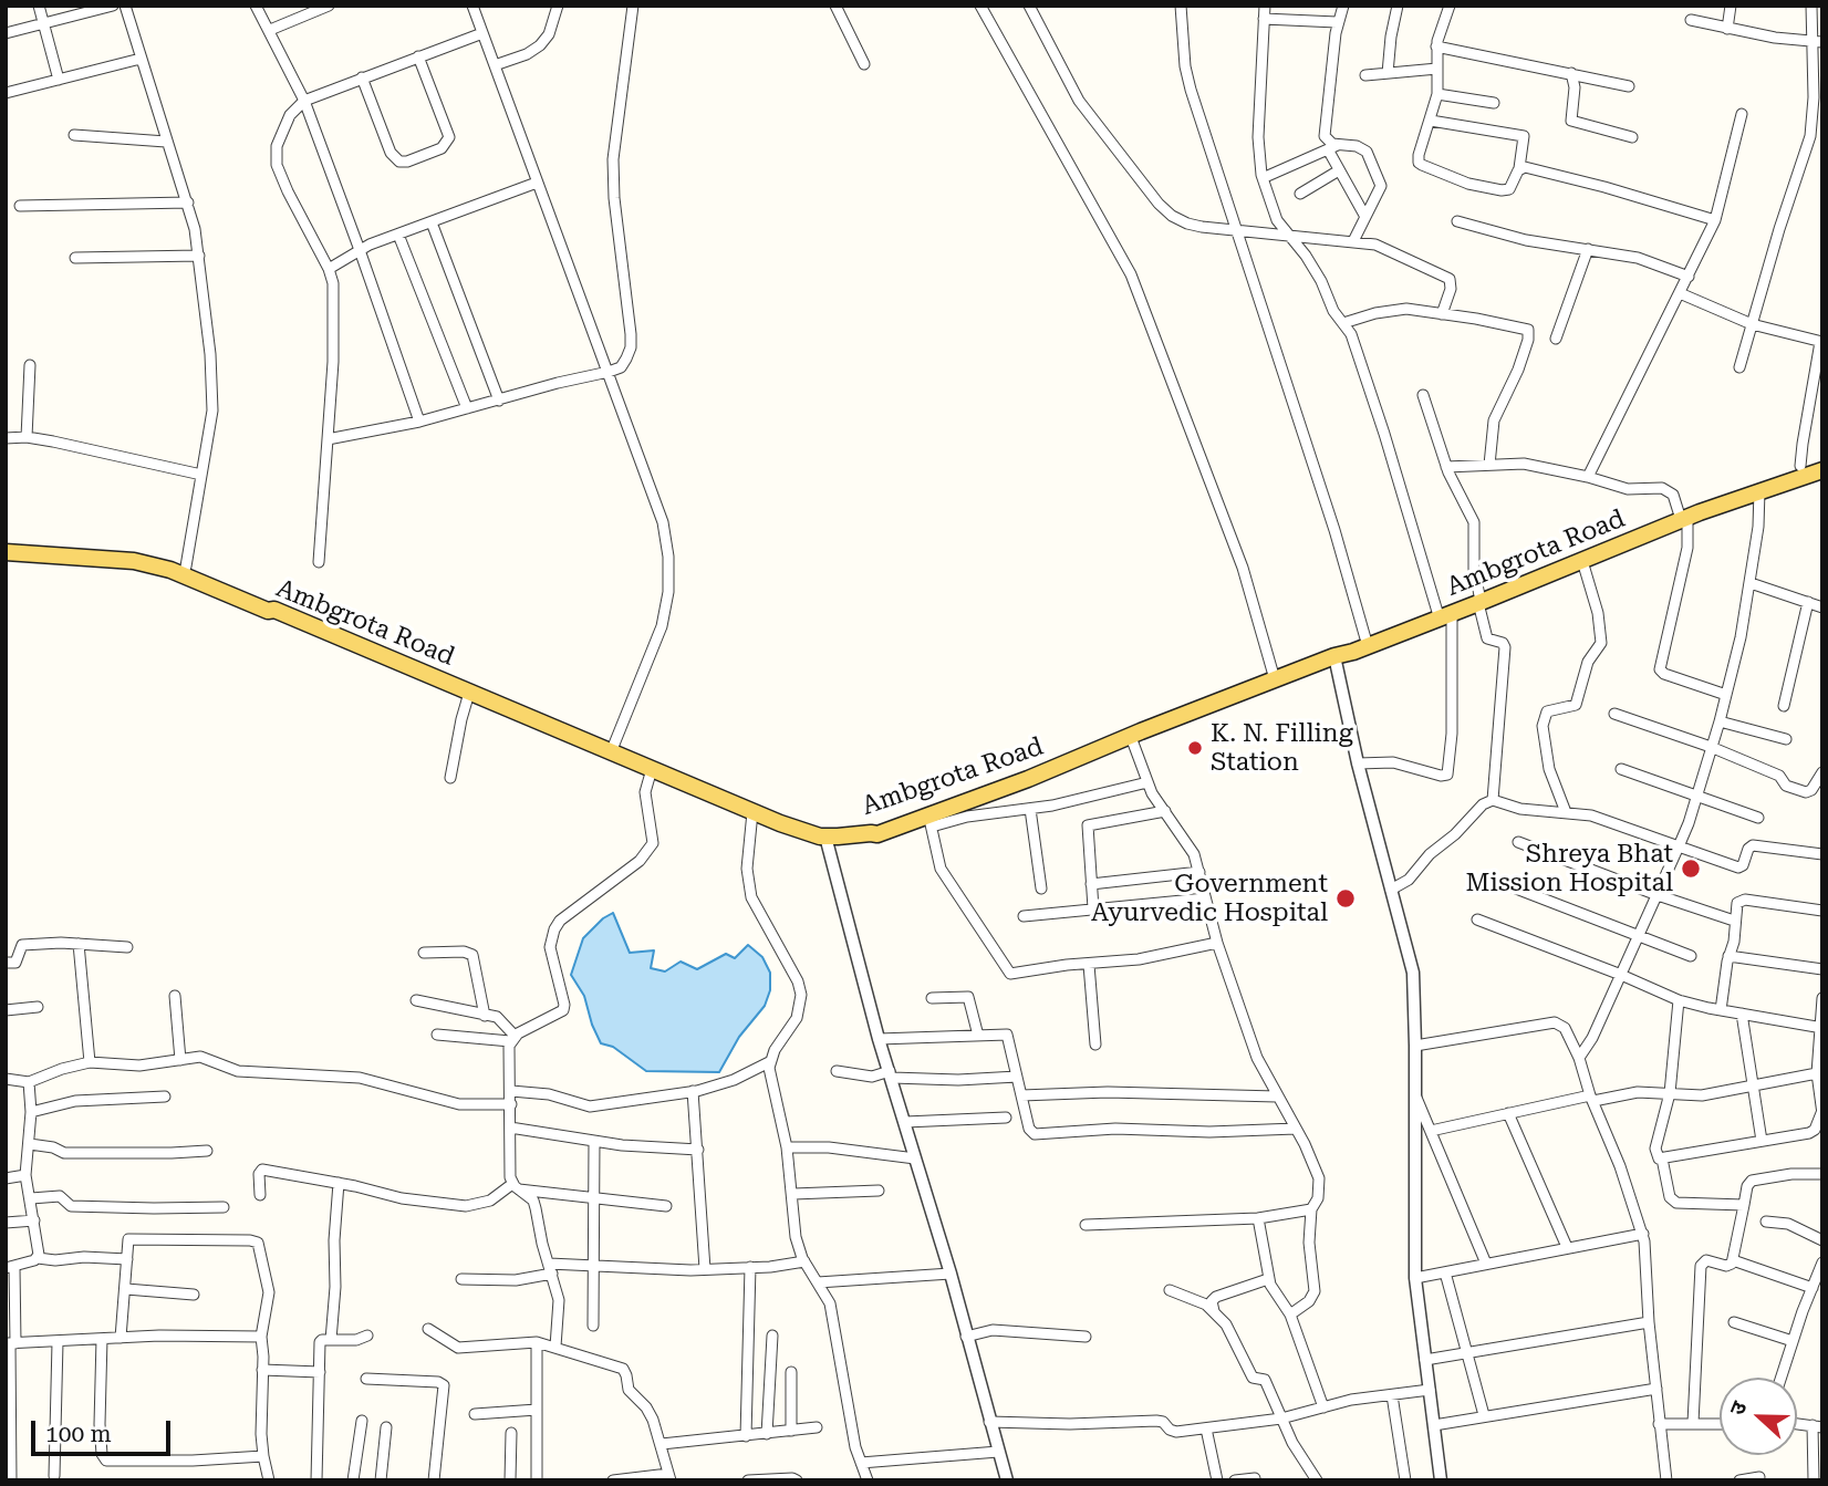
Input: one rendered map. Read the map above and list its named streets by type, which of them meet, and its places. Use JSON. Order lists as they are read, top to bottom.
{
  "streets": {
    "main road": ["Ambgrota Road"]
  },
  "places": ["K. N. Filling Station", "Shreya Bhat Mission Hospital", "Government Ayurvedic Hospital"],
  "scale_bar": "100 m",
  "north": "left"
}
